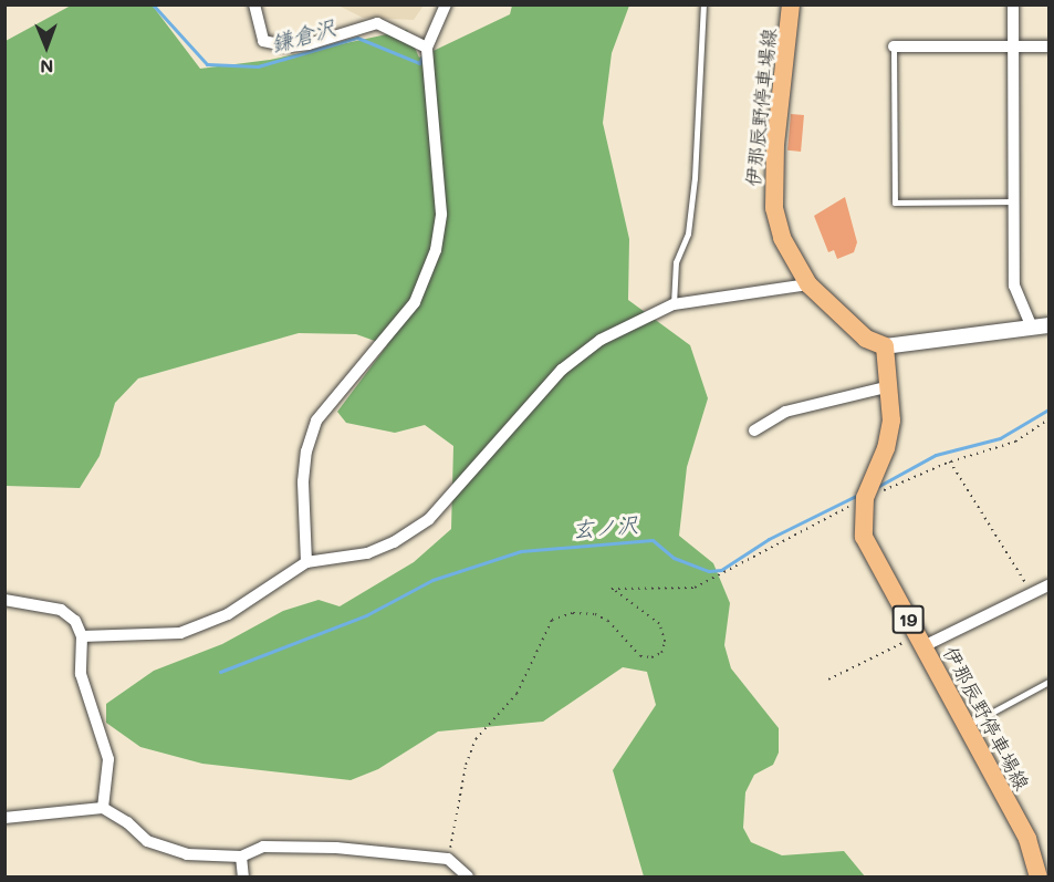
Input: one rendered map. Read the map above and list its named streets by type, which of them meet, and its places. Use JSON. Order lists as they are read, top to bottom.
{
  "streets": {
    "main road": ["伊那辰野停車場線", "19"]
  },
  "water": ["鎌倉沢", "玄ノ沢"],
  "north": "bottom"
}
